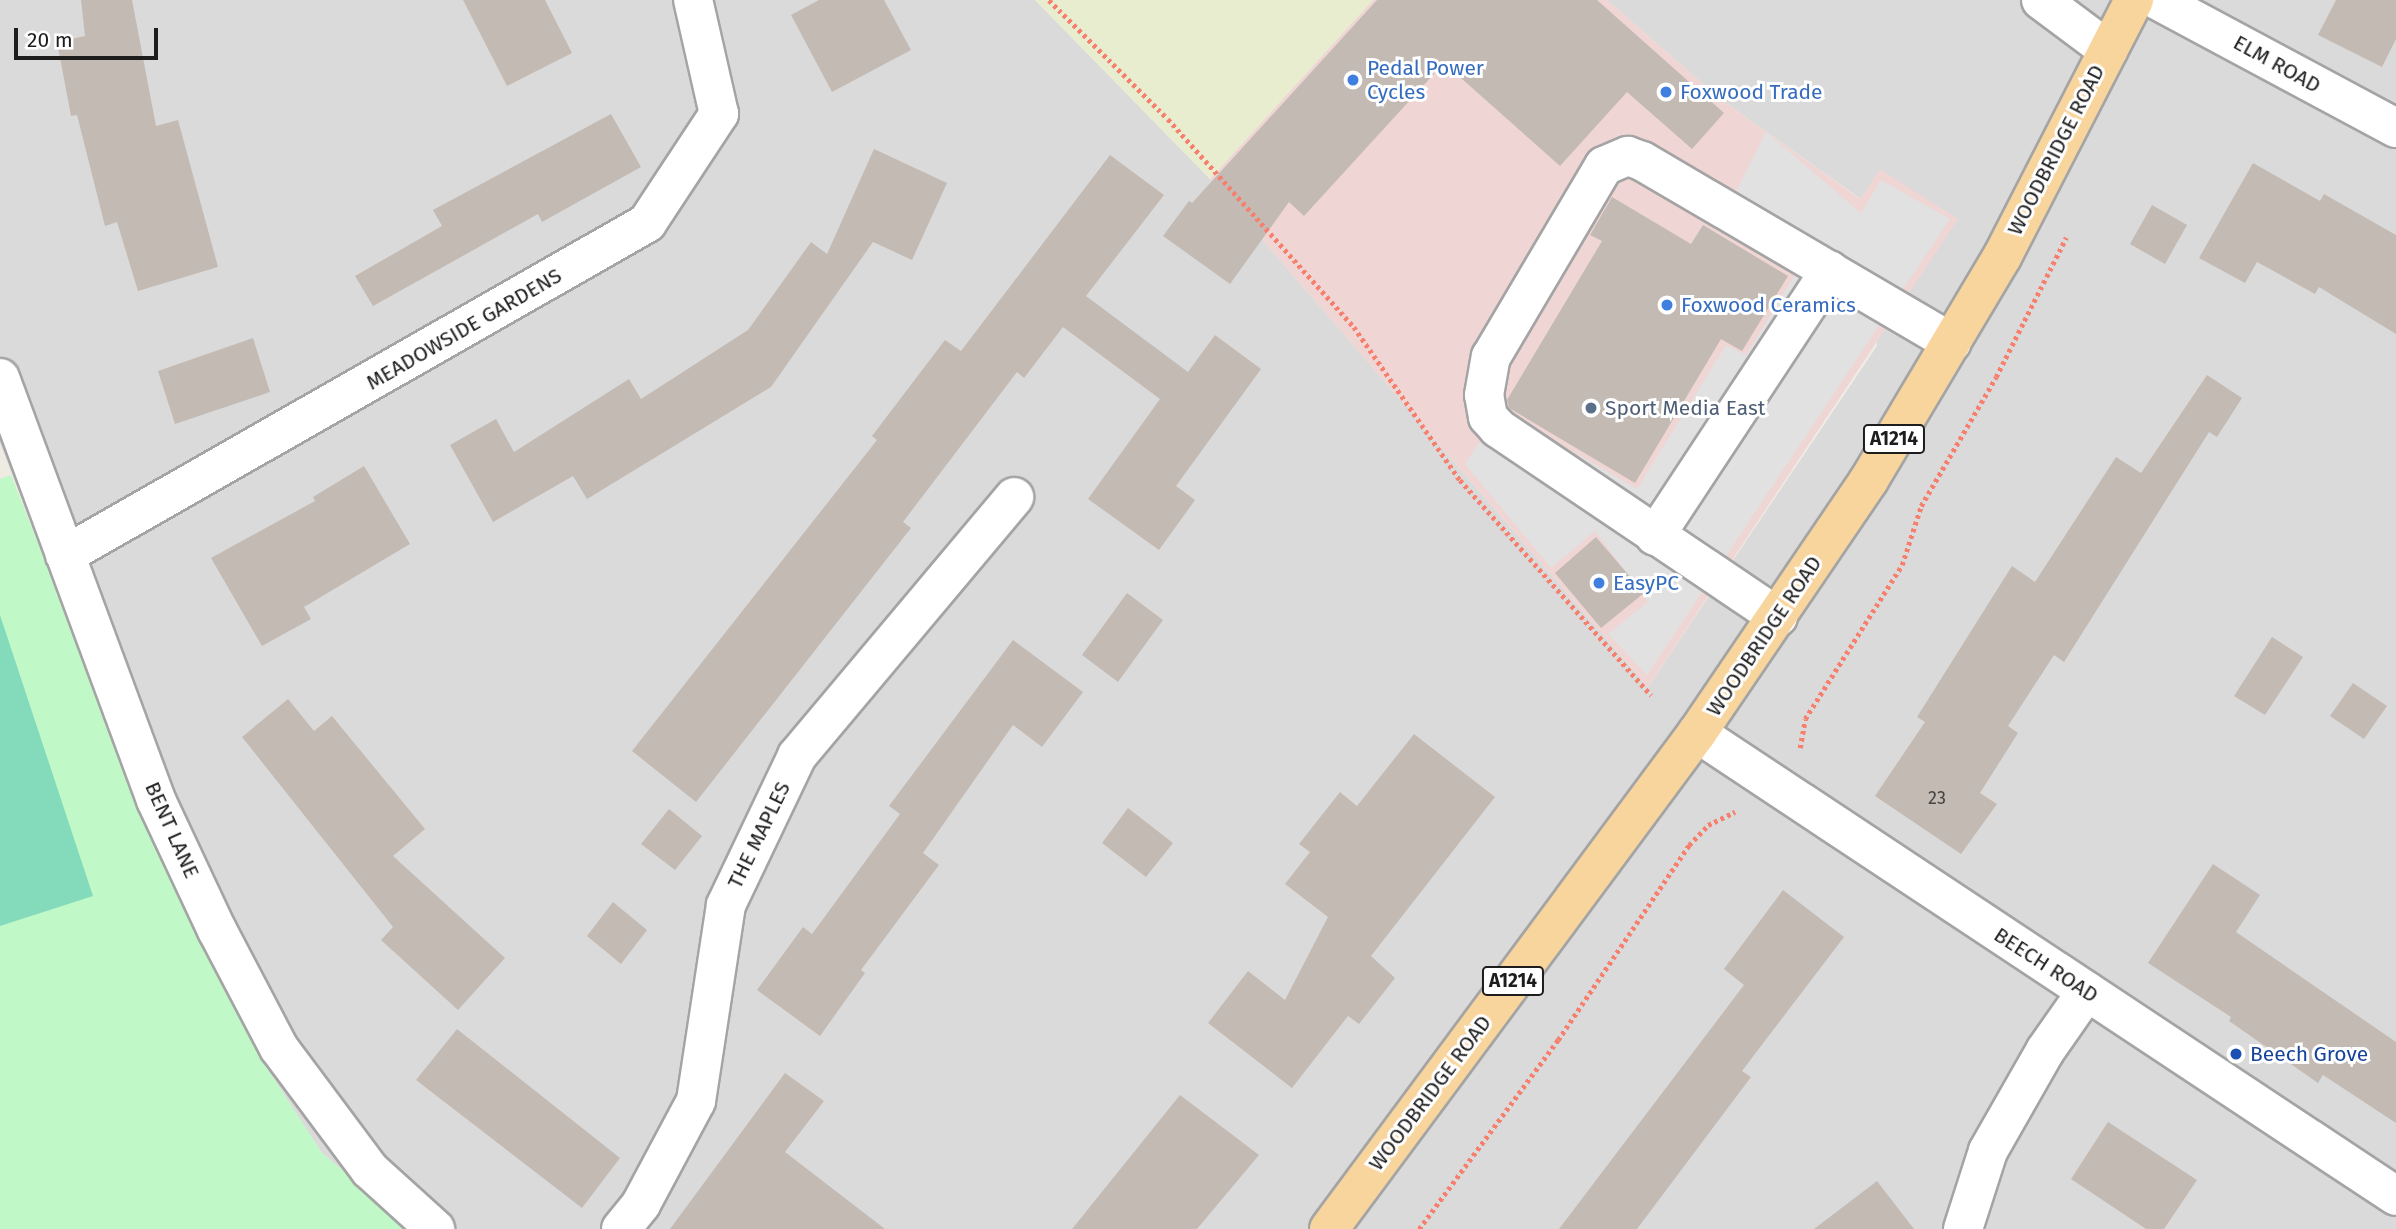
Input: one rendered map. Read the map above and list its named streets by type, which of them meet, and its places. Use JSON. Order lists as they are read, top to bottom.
{
  "streets": {
    "main road": ["WOODBRIDGE ROAD", "A1214"],
    "street": [
      "ELM ROAD",
      "MEADOWSIDE GARDENS",
      "BENT LANE",
      "THE MAPLES",
      "BEECH ROAD"
    ]
  },
  "crossings": [
    ["WOODBRIDGE ROAD", "BEECH ROAD"],
    ["MEADOWSIDE GARDENS", "BENT LANE"]
  ],
  "places": [
    "Pedal Power Cycles",
    "Foxwood Trade",
    "Foxwood Ceramics",
    "Sport Media East",
    "EasyPC",
    "Beech Grove"
  ],
  "house_numbers": ["23"],
  "scale_bar": "20 m"
}
